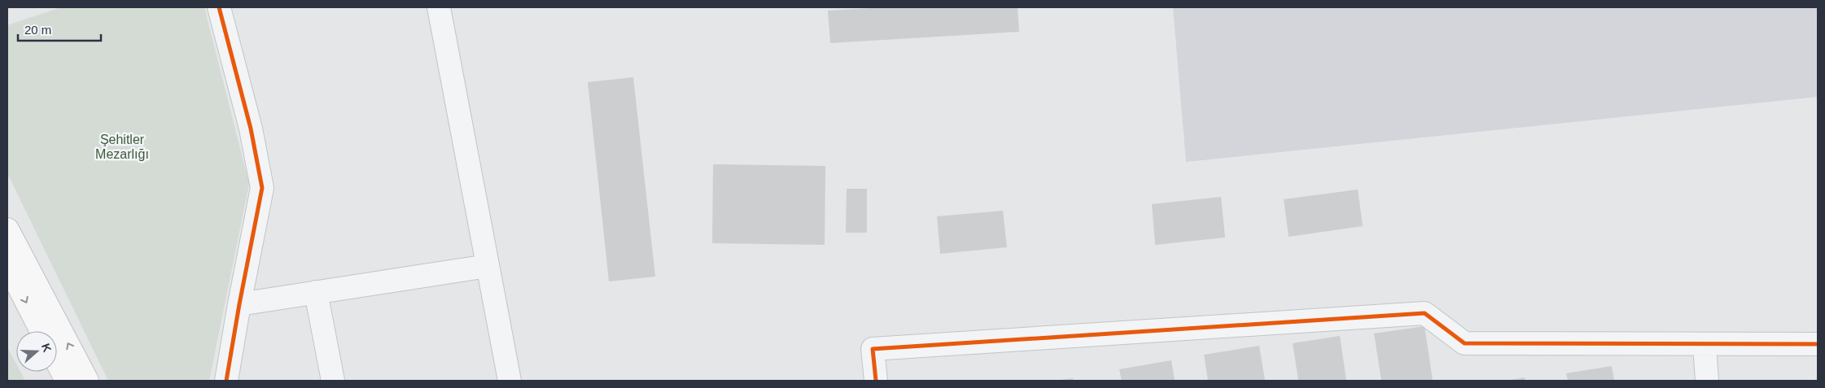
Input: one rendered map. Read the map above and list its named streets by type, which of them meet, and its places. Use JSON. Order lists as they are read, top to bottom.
{
  "parks": ["Şehitler Mezarlığı"],
  "scale_bar": "20 m",
  "north": "right"
}
